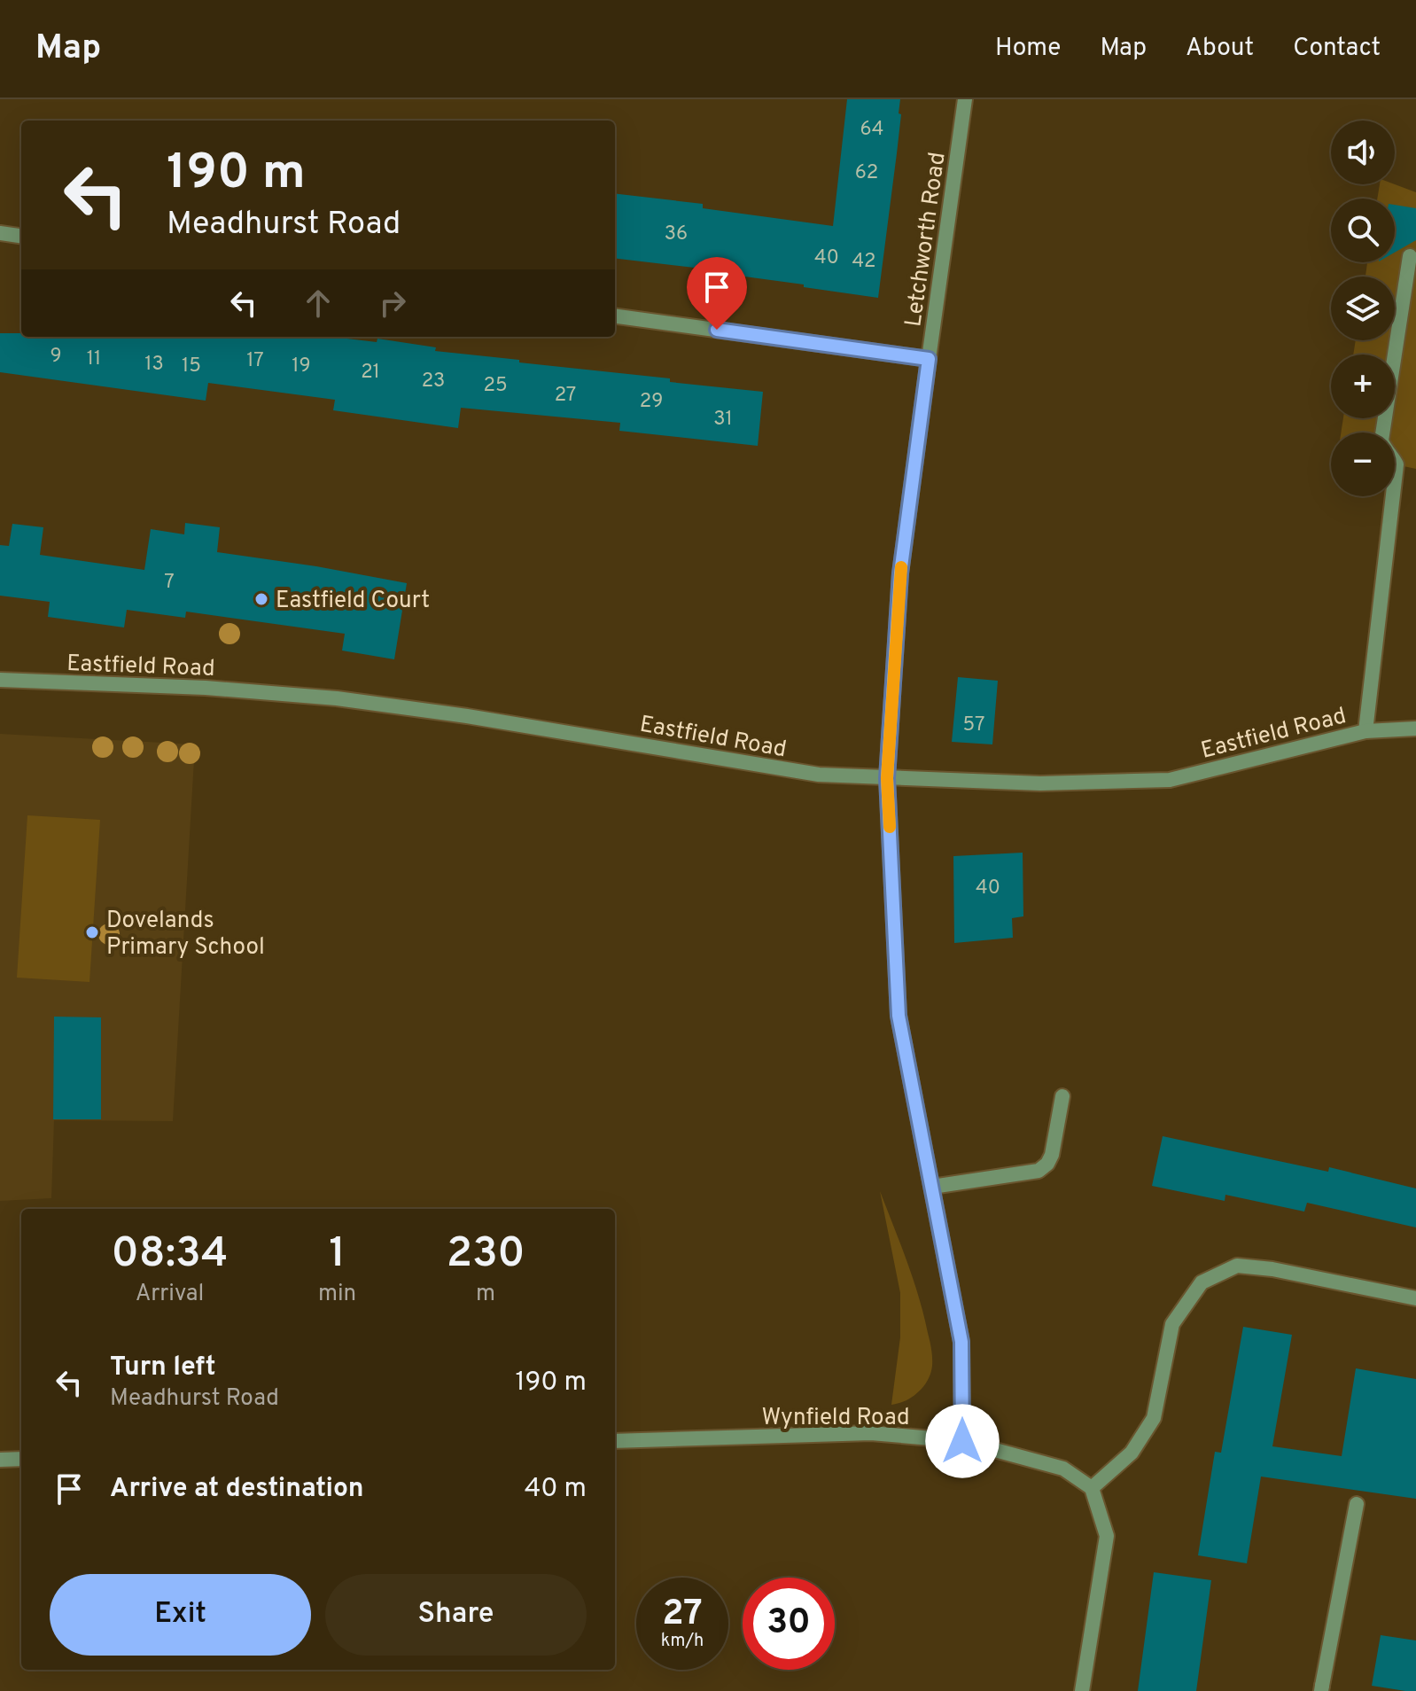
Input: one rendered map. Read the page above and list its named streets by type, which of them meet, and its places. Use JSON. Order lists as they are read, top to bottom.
{
  "streets": {
    "street": ["Letchworth Road", "Eastfield Road", "Wynfield Road"]
  },
  "crossings": [
    ["Letchworth Road", "Eastfield Road"],
    ["Letchworth Road", "Wynfield Road"]
  ],
  "places": ["Eastfield Court", "Dovelands Primary School"],
  "house_numbers": [
    "64",
    "62",
    "36",
    "40",
    "42",
    "9",
    "11",
    "17",
    "13",
    "15",
    "19",
    "21",
    "23",
    "25",
    "27",
    "29",
    "31",
    "7",
    "57",
    "40"
  ],
  "page": {
    "header": "Map",
    "nav": [
      "Home",
      "Map",
      "About",
      "Contact"
    ],
    "map_buttons": ["+", "−"],
    "turn": ["190 m", "Meadhurst Road"],
    "eta": [
      "08:34",
      "Arrival",
      "1",
      "min",
      "230",
      "m"
    ],
    "list": [
      {
        "name": "Turn left",
        "note": "Meadhurst Road",
        "value": "190 m"
      },
      {
        "name": "Arrive at destination",
        "value": "40 m"
      }
    ],
    "buttons": ["Exit", "Share"],
    "speed": "27 km/h",
    "limit": "30"
  }
}
